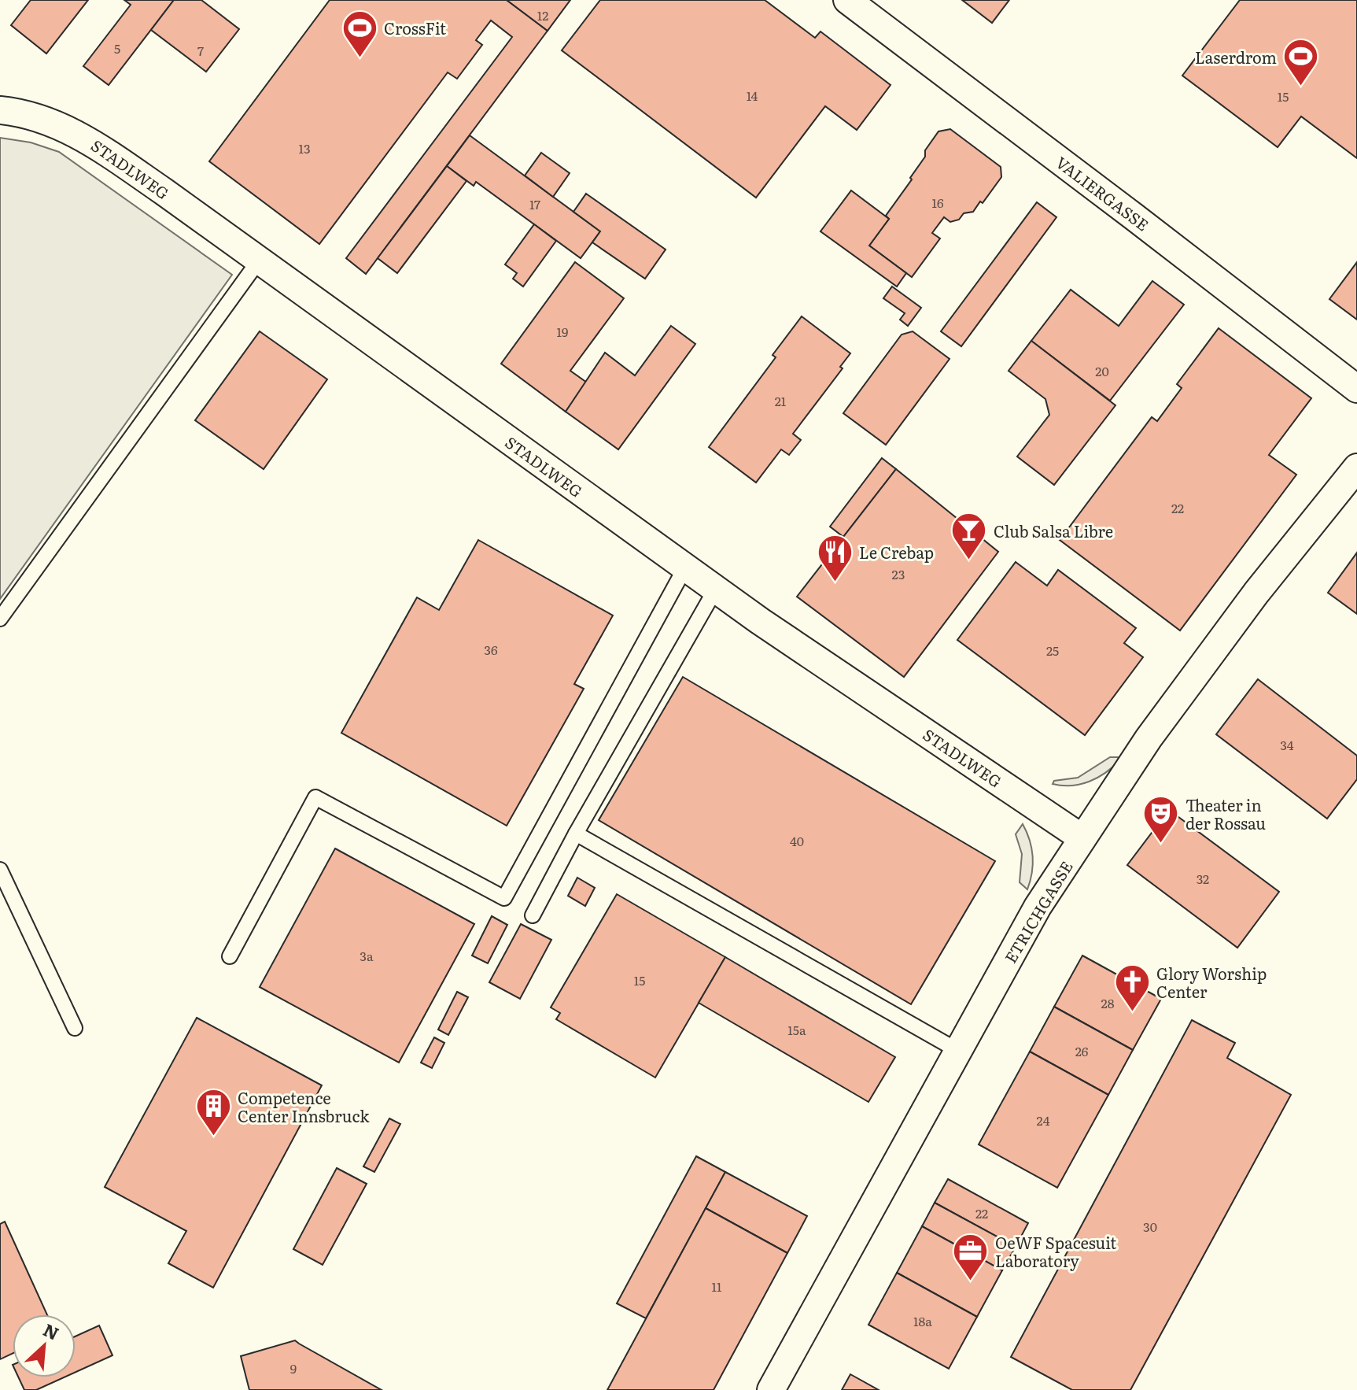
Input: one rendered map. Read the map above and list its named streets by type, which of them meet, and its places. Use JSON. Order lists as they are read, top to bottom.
{
  "streets": {
    "street": ["STADLWEG", "VALIERGASSE", "ETRICHGASSE"]
  },
  "crossings": [
    ["STADLWEG", "ETRICHGASSE"]
  ],
  "places": {
    "sports": ["CrossFit", "Laserdrom"],
    "bar": ["Club Salsa Libre"],
    "restaurant": ["Le Crebap"],
    "theatre": ["Theater in der Rossau"],
    "church": ["Glory Worship Center"],
    "building": ["Competence Center Innsbruck"],
    "office": ["OeWF Spacesuit Laboratory"]
  },
  "house_numbers": [
    "12",
    "5",
    "7",
    "14",
    "15",
    "13",
    "16",
    "17",
    "19",
    "20",
    "21",
    "22",
    "23",
    "36",
    "25",
    "34",
    "40",
    "32",
    "3a",
    "15",
    "28",
    "15a",
    "26",
    "24",
    "22",
    "30",
    "11",
    "18a",
    "9"
  ],
  "north": "top right"
}
